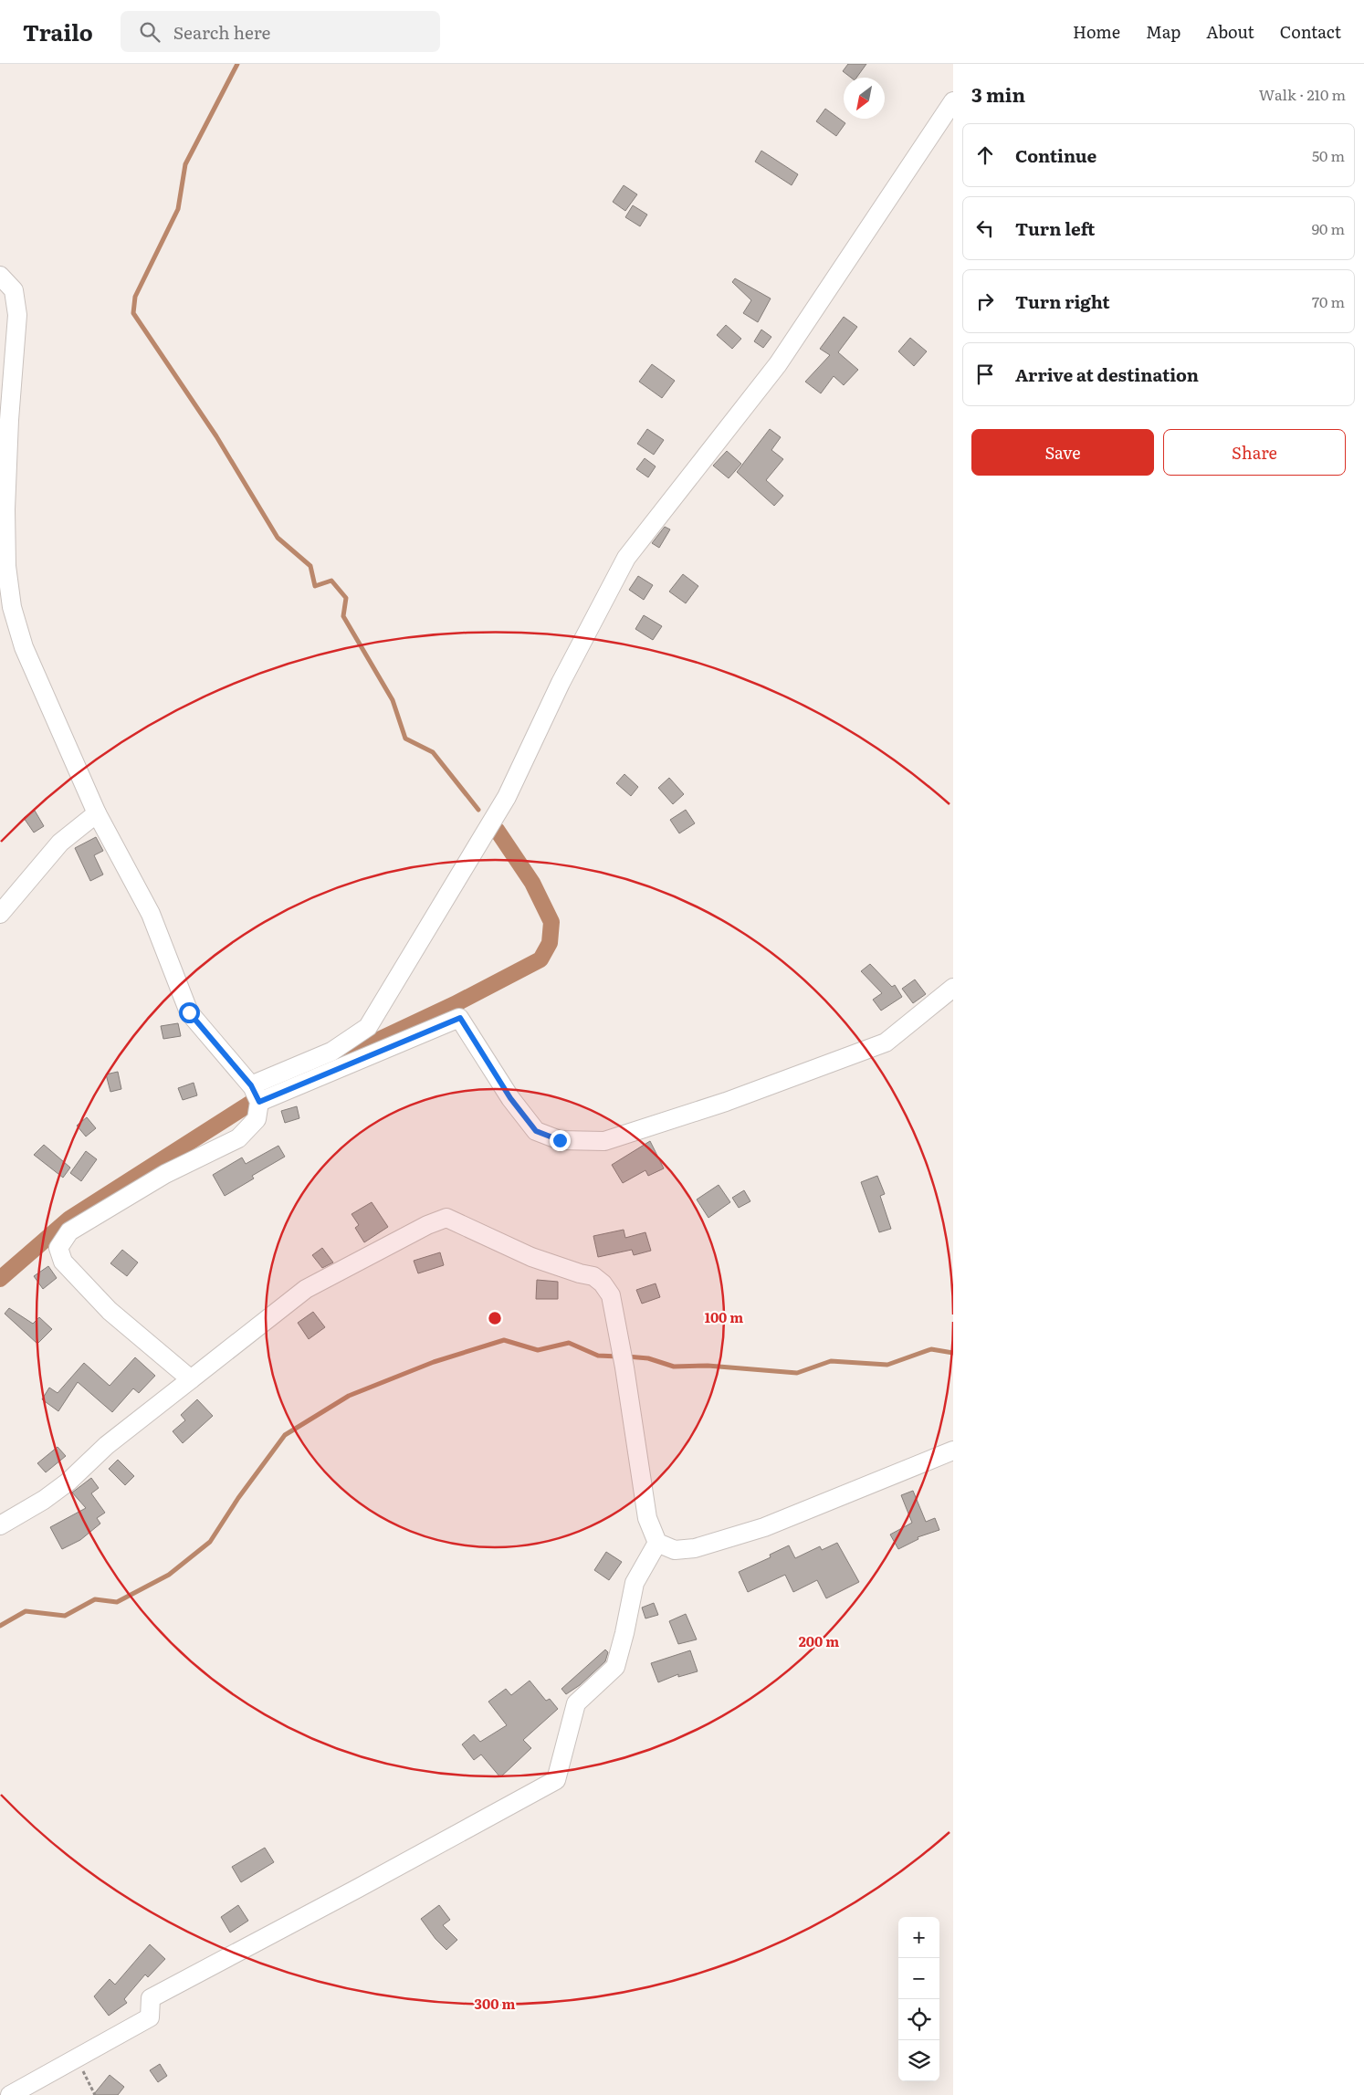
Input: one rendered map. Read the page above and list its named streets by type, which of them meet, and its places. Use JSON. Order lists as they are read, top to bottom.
{
  "north": "bottom left",
  "page": {
    "header": "Trailo",
    "search": "Search here",
    "nav": [
      "Home",
      "Map",
      "About",
      "Contact"
    ],
    "heading": ["3 min", "Walk · 210 m"],
    "list": [
      ["Continue", "50 m"],
      ["Turn left", "90 m"],
      ["Turn right", "70 m"],
      "Arrive at destination"
    ],
    "buttons": ["Save", "Share"],
    "map_buttons": ["+", "−"]
  },
  "rings": ["100 m", "200 m", "300 m"]
}
